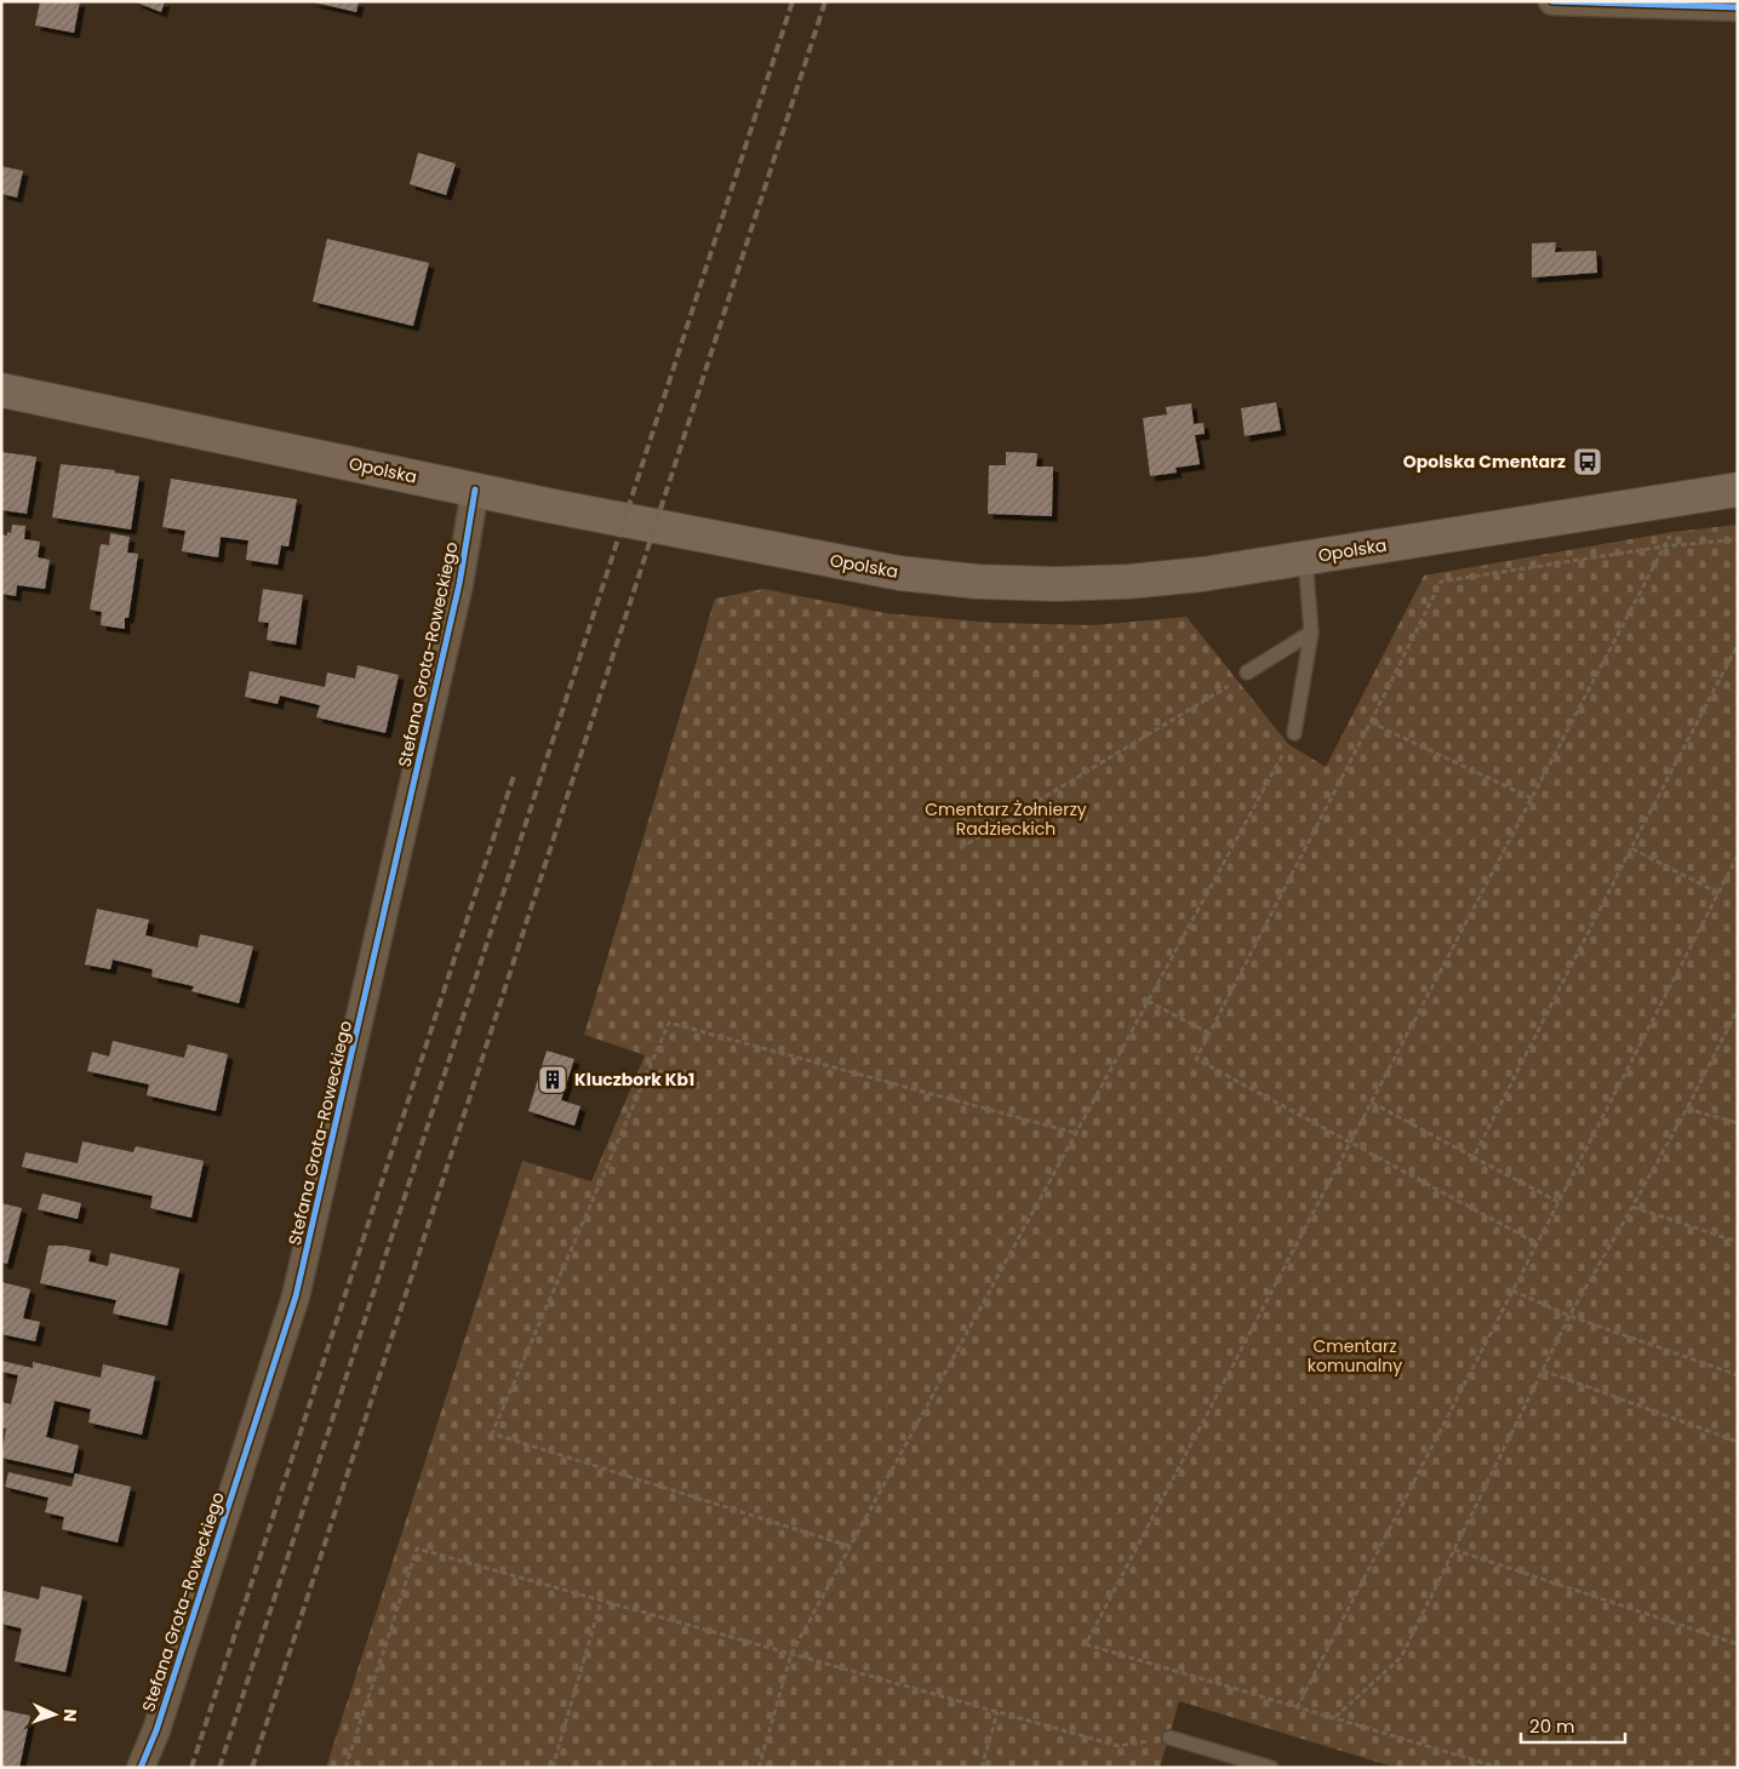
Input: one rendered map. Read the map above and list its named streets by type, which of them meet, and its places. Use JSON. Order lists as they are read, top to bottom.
{
  "streets": {
    "main road": ["Opolska"],
    "street": ["Stefana Grota-Roweckiego"]
  },
  "crossings": [
    ["Opolska", "Stefana Grota-Roweckiego"]
  ],
  "parks": ["Cmentarz Żołnierzy Radzieckich", "Cmentarz komunalny"],
  "places": {
    "bus stop": ["Opolska Cmentarz"],
    "building": ["Kluczbork Kb1"]
  },
  "scale_bar": "20 m",
  "north": "right"
}
